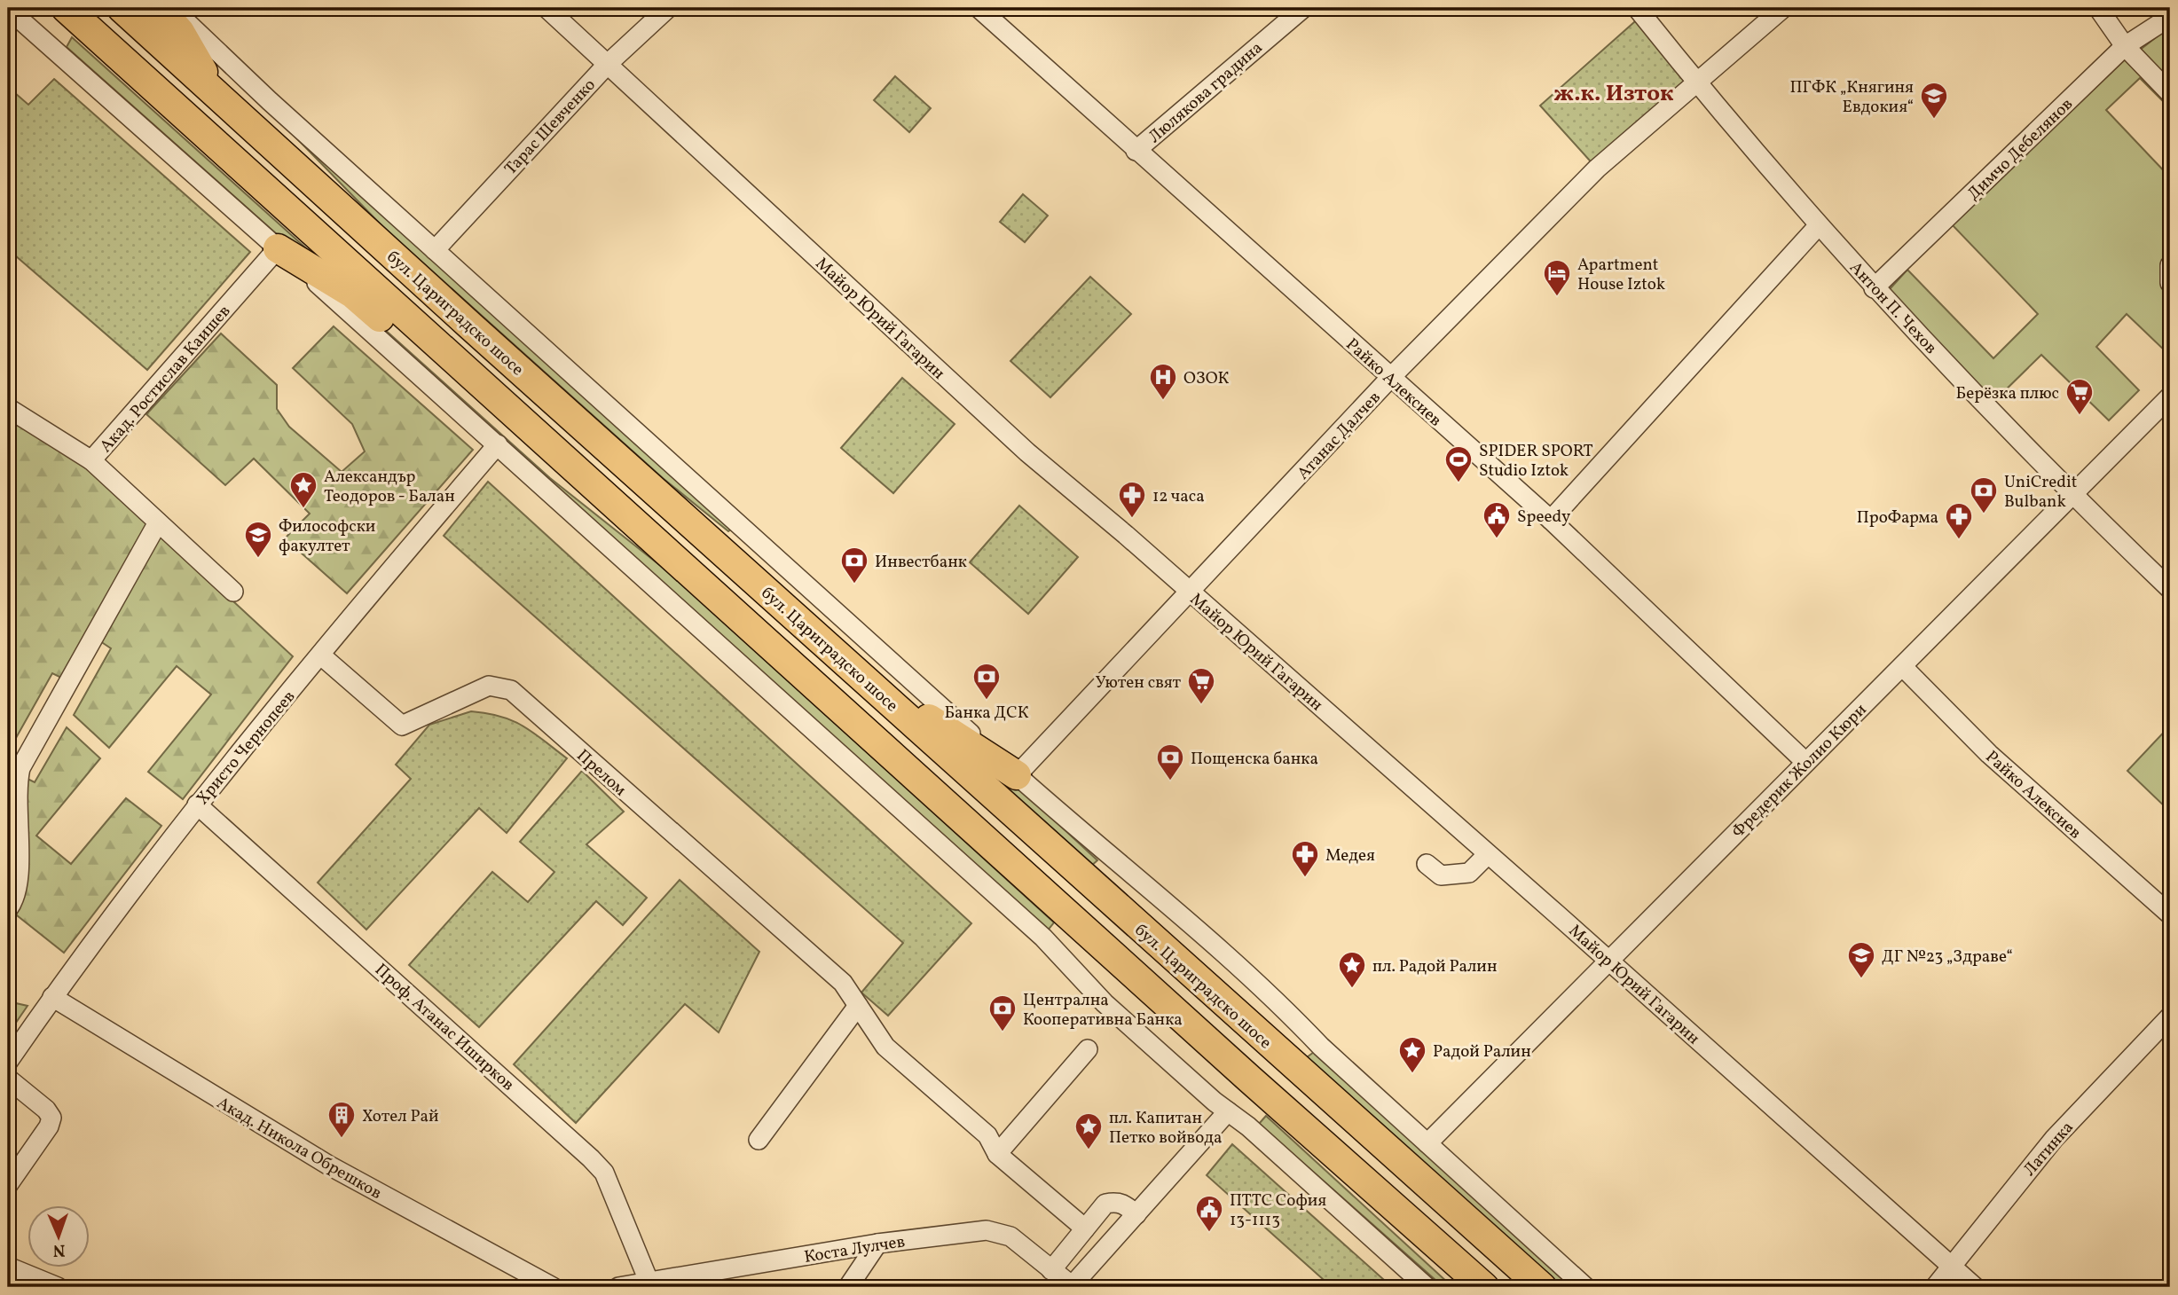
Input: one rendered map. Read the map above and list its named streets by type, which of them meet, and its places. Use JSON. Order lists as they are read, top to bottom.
{
  "streets": {
    "highway": ["бул. Цариградско шосе"],
    "street": [
      "Люлякова градина",
      "Тарас Шевченко",
      "Димчо Дебелянов",
      "Антон П. Чехов",
      "Майор Юрий Гагарин",
      "Акад. Ростислав Каишев",
      "Райко Алексиев",
      "Атанас Далчев",
      "Христо Чернопеев",
      "Фредерик Жолио Кюри",
      "Прелом",
      "Проф. Атанас Иширков",
      "Акад. Никола Обрешков",
      "Латинка",
      "Коста Лулчев"
    ]
  },
  "crossings": [
    ["Люлякова градина", "Райко Алексиев"],
    ["Тарас Шевченко", "бул. Цариградско шосе"],
    ["Тарас Шевченко", "Майор Юрий Гагарин"],
    ["Димчо Дебелянов", "Антон П. Чехов"],
    ["Антон П. Чехов", "Атанас Далчев"],
    ["Антон П. Чехов", "Фредерик Жолио Кюри"],
    ["бул. Цариградско шосе", "Атанас Далчев"],
    ["бул. Цариградско шосе", "Фредерик Жолио Кюри"],
    ["Майор Юрий Гагарин", "Атанас Далчев"],
    ["Майор Юрий Гагарин", "Фредерик Жолио Кюри"],
    ["Майор Юрий Гагарин", "Латинка"],
    ["Райко Алексиев", "Атанас Далчев"],
    ["Райко Алексиев", "Фредерик Жолио Кюри"],
    ["Христо Чернопеев", "Прелом"],
    ["Христо Чернопеев", "Проф. Атанас Иширков"],
    ["Христо Чернопеев", "Акад. Никола Обрешков"],
    ["Проф. Атанас Иширков", "Коста Лулчев"]
  ],
  "districts": ["ж.к. Изток"],
  "places": {
    "school or university": ["ПГФК „Княгиня Евдокия“", "Философски факултет", "ДГ №23 „Здраве“"],
    "hotel": ["Apartment House Iztok"],
    "hospital": ["ОЗОК"],
    "supermarket": ["Берёзка плюс", "Уютен свят"],
    "sports": ["SPIDER SPORT Studio Iztok"],
    "place": [
      "Александър Теодоров - Балан",
      "пл. Радой Ралин",
      "Радой Ралин",
      "пл. Капитан Петко войвода"
    ],
    "bank": [
      "UniCredit Bulbank",
      "Инвестбанк",
      "Банка ДСК",
      "Пощенска банка",
      "Централна Кооперативна Банка"
    ],
    "pharmacy": ["12 часа", "ПроФарма", "Медея"],
    "public building": ["Speedy", "ПТТС София 13-1113"],
    "building": ["Хотел Рай"]
  },
  "north": "bottom"
}
